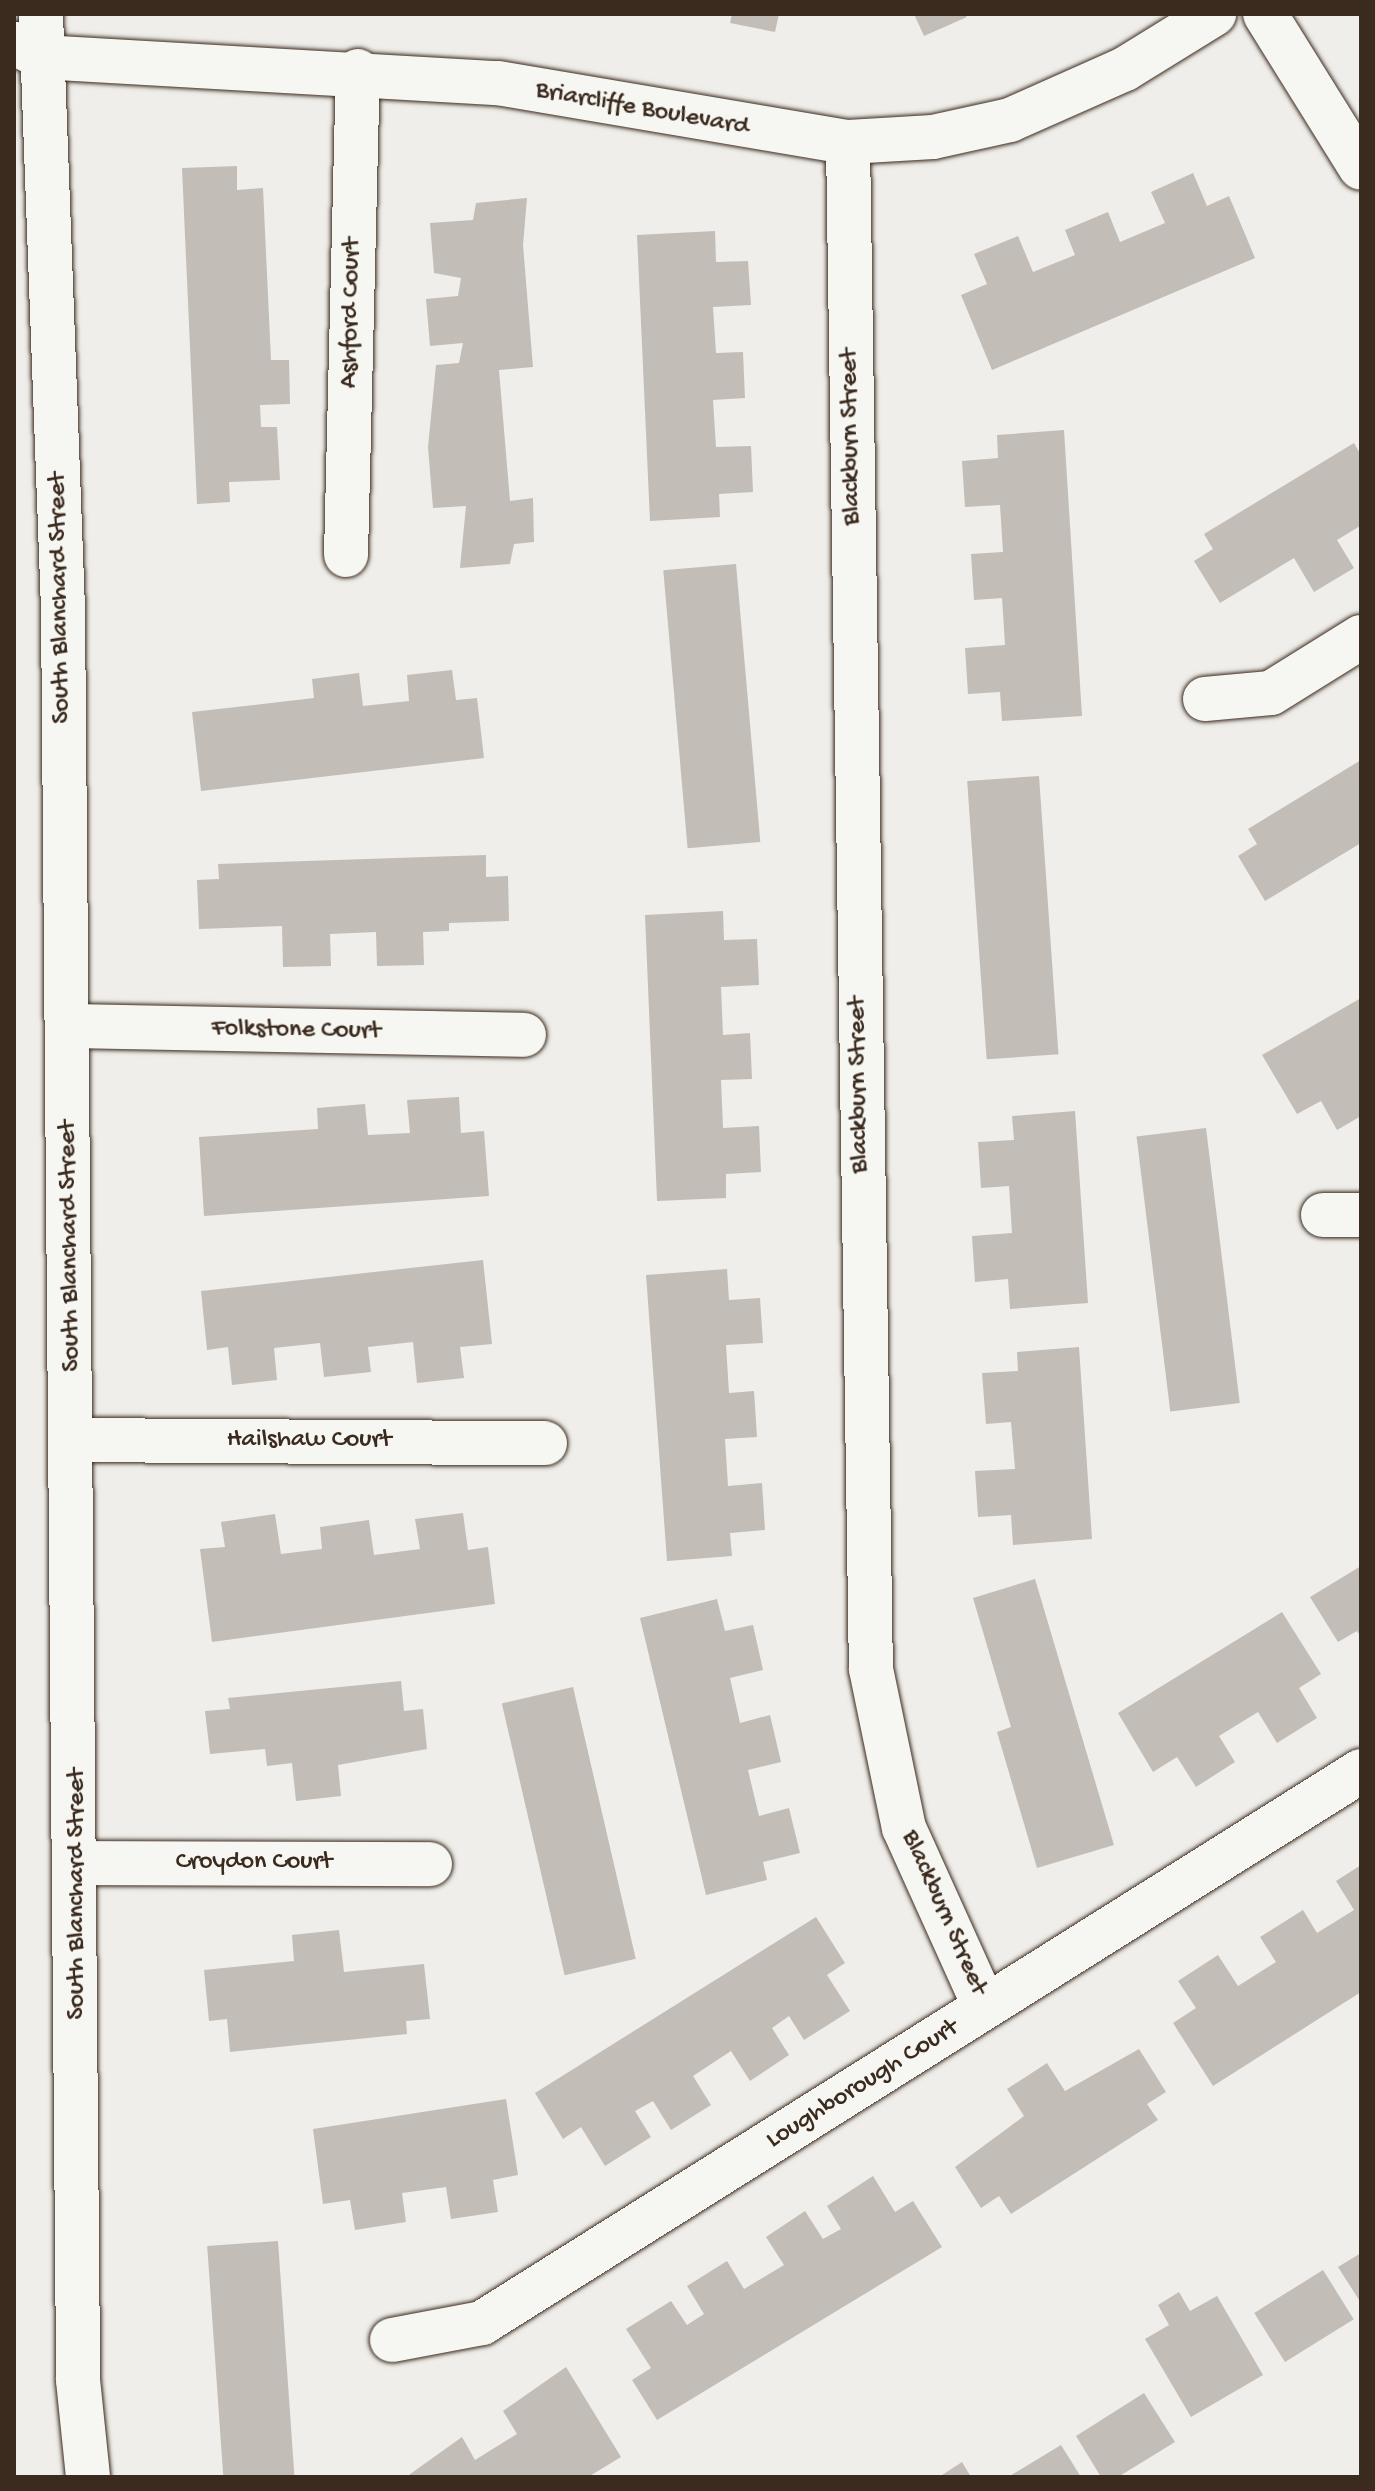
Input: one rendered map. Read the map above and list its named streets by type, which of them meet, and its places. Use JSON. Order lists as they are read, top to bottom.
{
  "streets": {
    "street": [
      "Briarcliffe Boulevard",
      "Ashford Court",
      "Blackburn Street",
      "South Blanchard Street",
      "Folkstone Court",
      "Hailshaw Court",
      "Croydon Court",
      "Loughborough Court"
    ]
  },
  "crossings": [
    ["Briarcliffe Boulevard", "Ashford Court"],
    ["Briarcliffe Boulevard", "Blackburn Street"],
    ["Briarcliffe Boulevard", "South Blanchard Street"],
    ["Blackburn Street", "Loughborough Court"],
    ["South Blanchard Street", "Folkstone Court"],
    ["South Blanchard Street", "Hailshaw Court"],
    ["South Blanchard Street", "Croydon Court"]
  ]
}
